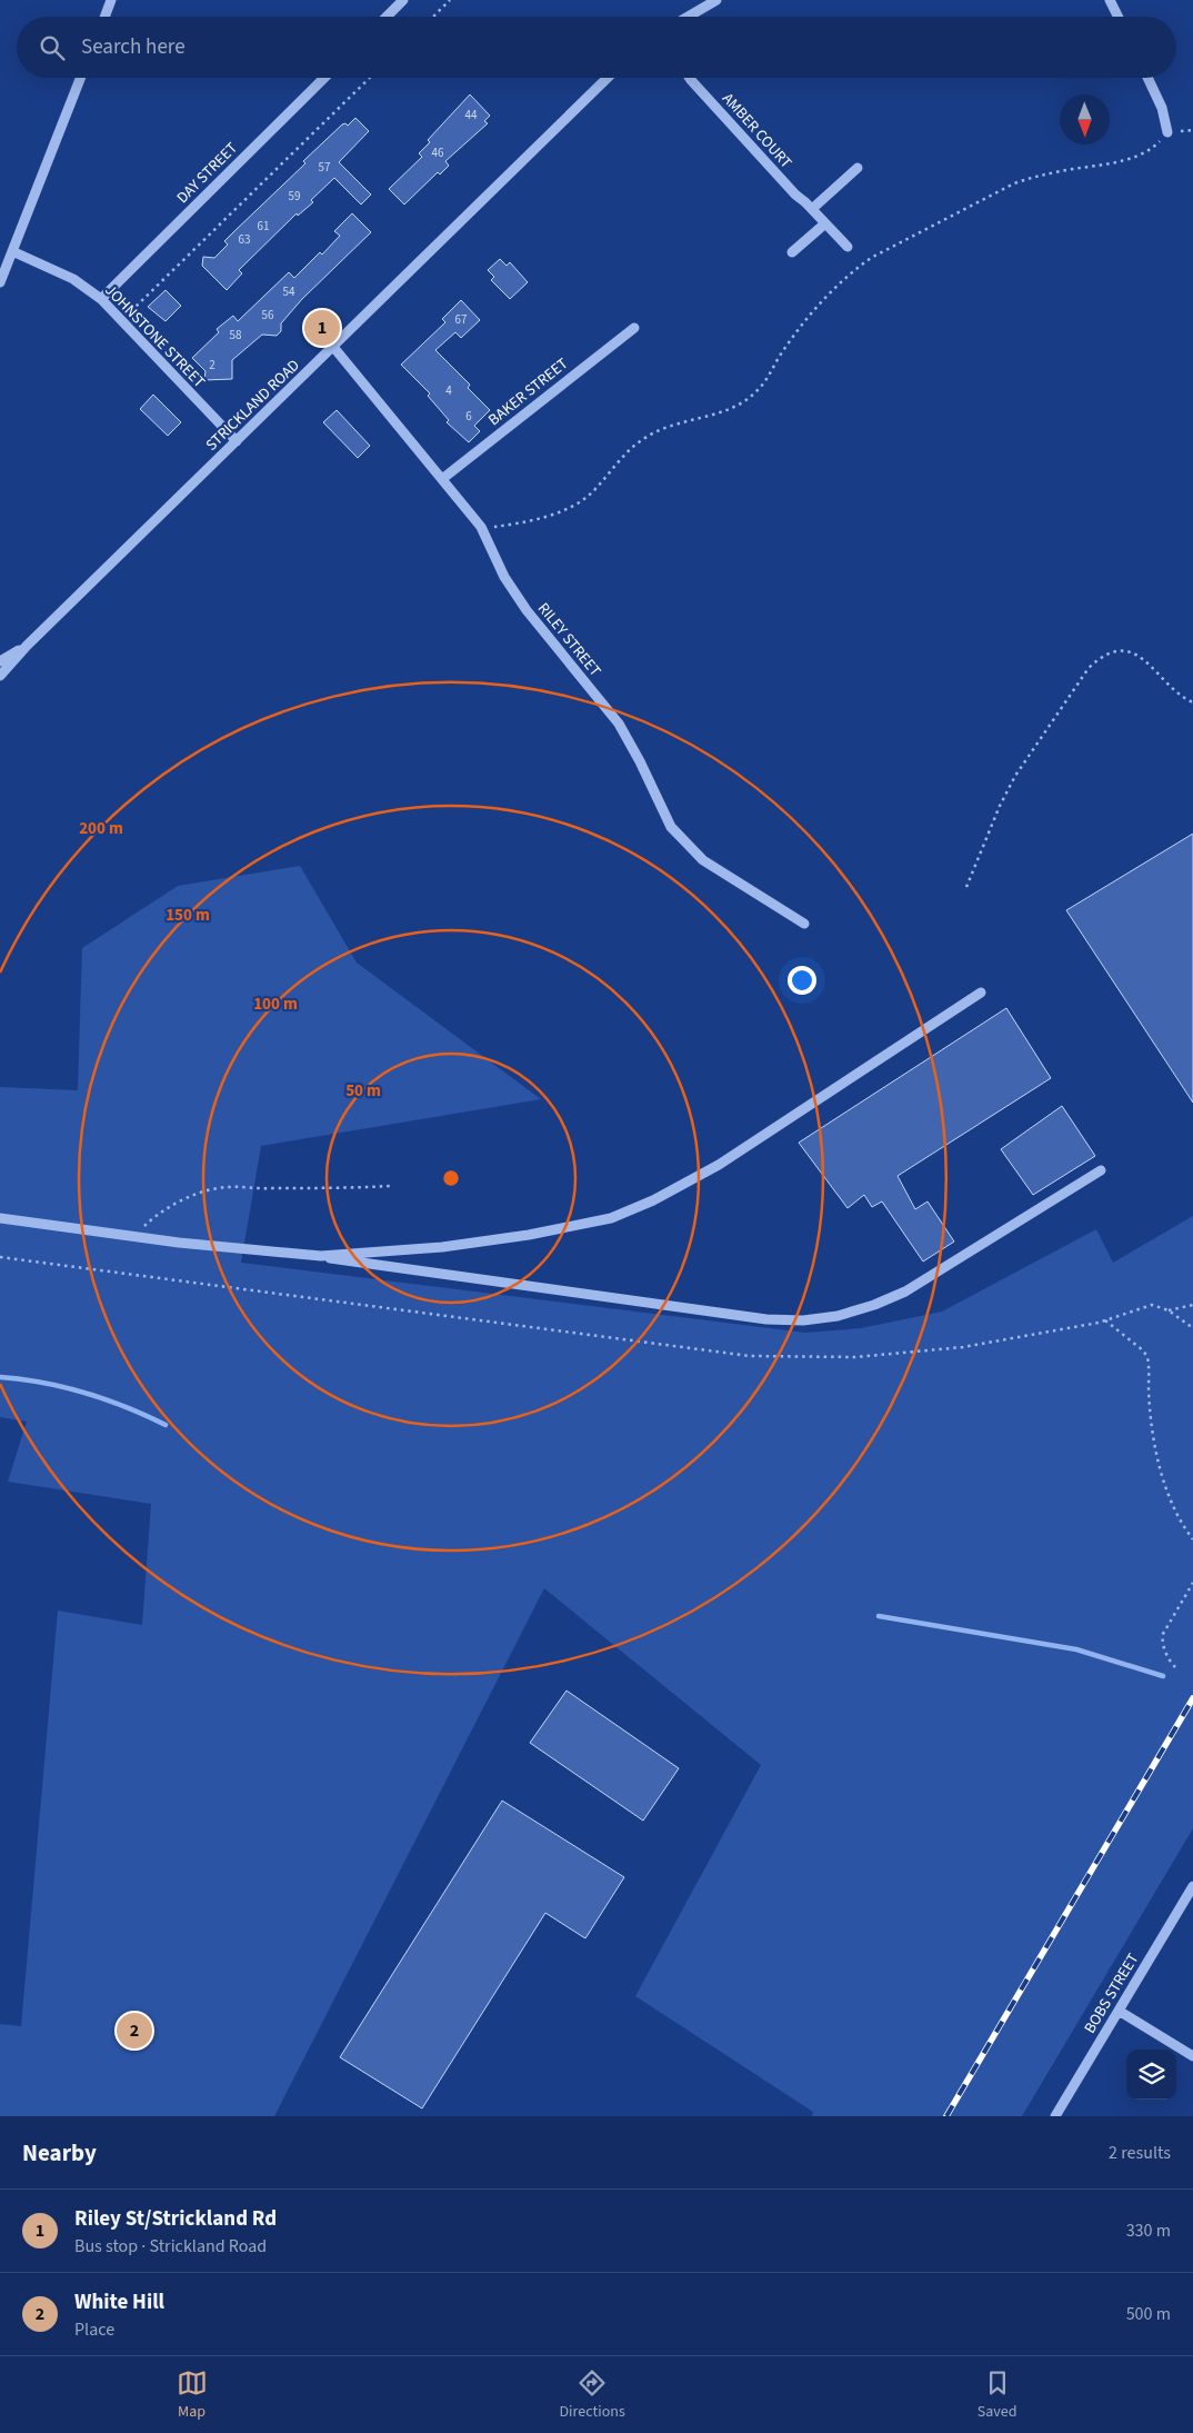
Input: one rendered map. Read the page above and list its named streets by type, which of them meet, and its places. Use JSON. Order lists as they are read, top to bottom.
{
  "streets": {
    "street": [
      "AMBER COURT",
      "DAY STREET",
      "JOHNSTONE STREET",
      "BAKER STREET",
      "STRICKLAND ROAD",
      "RILEY STREET",
      "BOBS STREET"
    ]
  },
  "crossings": [
    ["DAY STREET", "JOHNSTONE STREET"],
    ["JOHNSTONE STREET", "STRICKLAND ROAD"],
    ["BAKER STREET", "RILEY STREET"],
    ["STRICKLAND ROAD", "RILEY STREET"]
  ],
  "house_numbers": [
    "44",
    "46",
    "57",
    "59",
    "61",
    "63",
    "54",
    "56",
    "67",
    "58",
    "2",
    "4",
    "6"
  ],
  "north": "bottom",
  "page": {
    "search": "Search here",
    "pins": ["1", "2"],
    "heading": ["Nearby", "2 results"],
    "list": [
      {
        "mark": "1",
        "name": "Riley St/Strickland Rd",
        "note": "Bus stop · Strickland Road",
        "value": "330 m"
      },
      {
        "mark": "2",
        "name": "White Hill",
        "note": "Place",
        "value": "500 m"
      }
    ],
    "nav": ["Map", "Directions", "Saved"]
  },
  "rings": [
    "200 m",
    "150 m",
    "100 m",
    "50 m"
  ]
}
